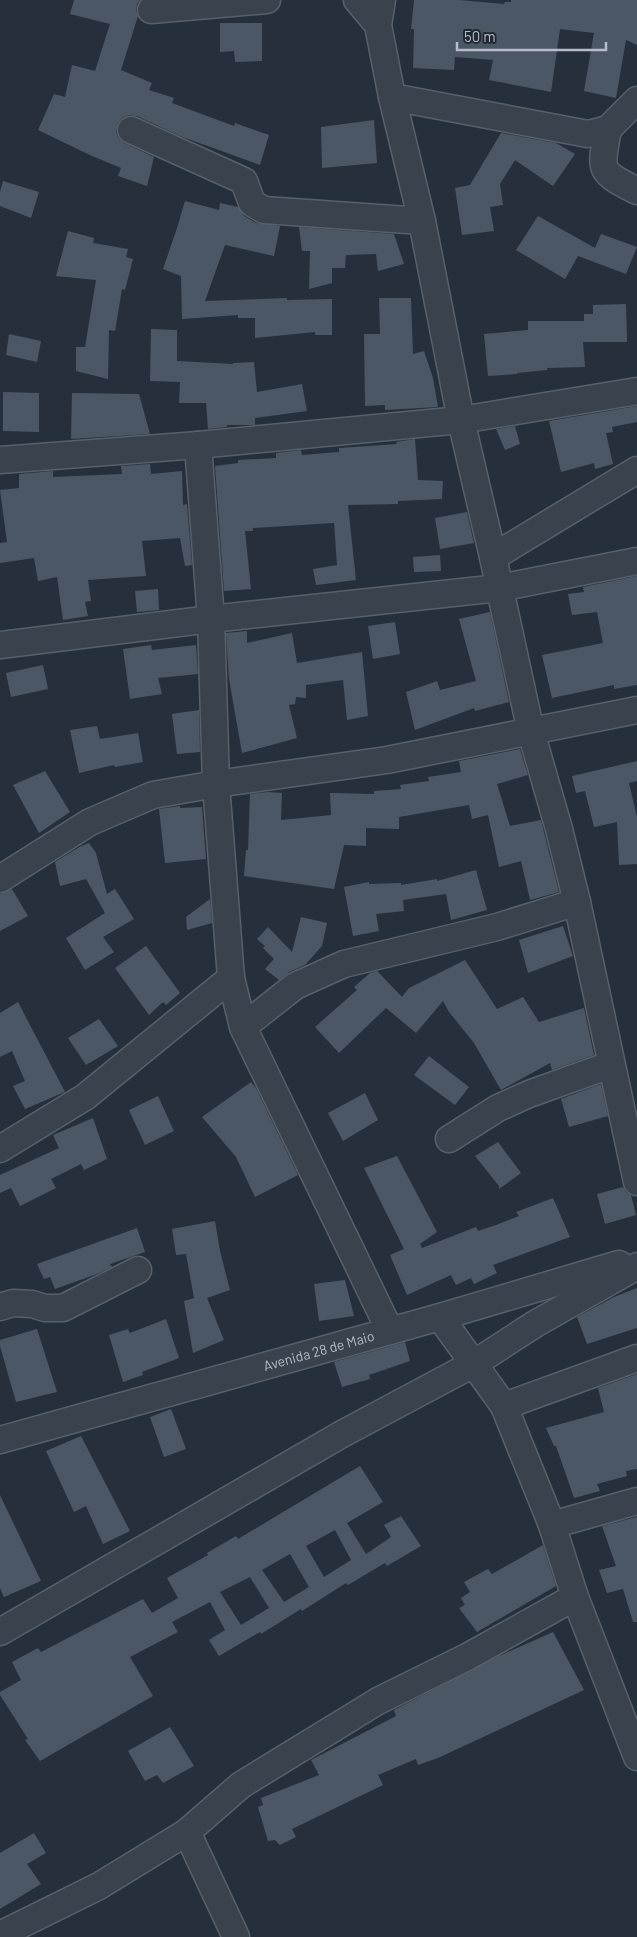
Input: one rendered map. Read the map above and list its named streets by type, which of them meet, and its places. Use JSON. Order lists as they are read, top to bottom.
{
  "streets": {
    "street": ["Avenida 28 de Maio"]
  },
  "scale_bar": "50 m"
}
